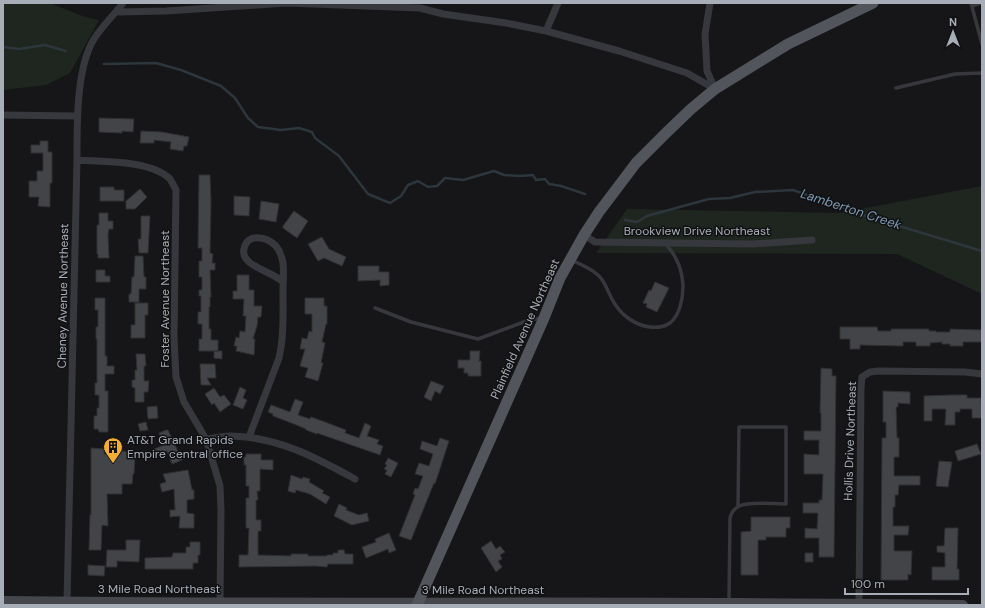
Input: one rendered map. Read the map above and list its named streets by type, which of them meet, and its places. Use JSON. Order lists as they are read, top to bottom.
{
  "streets": {
    "main road": ["Plainfield Avenue Northeast", "3 Mile Road Northeast"],
    "street": [
      "Brookview Drive Northeast",
      "Cheney Avenue Northeast",
      "Foster Avenue Northeast",
      "Hollis Drive Northeast"
    ]
  },
  "crossings": [
    ["Brookview Drive Northeast", "Plainfield Avenue Northeast"],
    ["Cheney Avenue Northeast", "Foster Avenue Northeast"],
    ["Cheney Avenue Northeast", "3 Mile Road Northeast"],
    ["Foster Avenue Northeast", "3 Mile Road Northeast"],
    ["Plainfield Avenue Northeast", "3 Mile Road Northeast"],
    ["Hollis Drive Northeast", "3 Mile Road Northeast"]
  ],
  "water": ["Lamberton Creek"],
  "places": {
    "building": ["AT&T Grand Rapids Empire central office"]
  },
  "scale_bar": "100 m",
  "north": "top"
}
